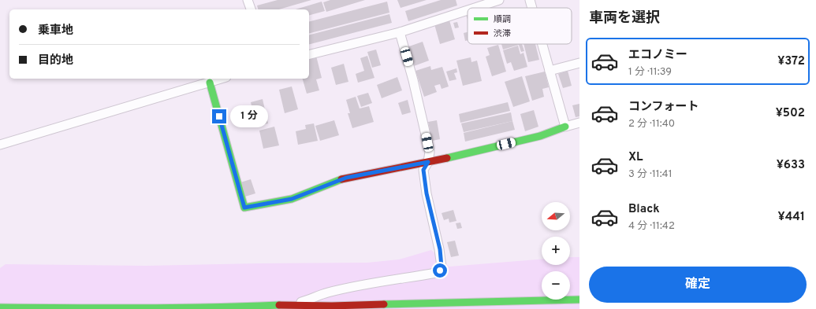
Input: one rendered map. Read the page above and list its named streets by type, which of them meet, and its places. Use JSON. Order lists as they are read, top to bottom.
{
  "legend": ["順調", "渋滞"],
  "north": "left",
  "page": {
    "heading": "車両を選択",
    "banner": ["乗車地", "目的地"],
    "list": [
      {
        "name": "エコノミー",
        "note": "1 分 · 11:39",
        "value": "¥372"
      },
      {
        "name": "コンフォート",
        "note": "2 分 · 11:40",
        "value": "¥502"
      },
      {
        "name": "XL",
        "note": "3 分 · 11:41",
        "value": "¥633"
      },
      {
        "name": "Black",
        "note": "4 分 · 11:42",
        "value": "¥441"
      }
    ],
    "bubble": "1 分",
    "map_buttons": ["+", "−"],
    "buttons": "確定"
  }
}
